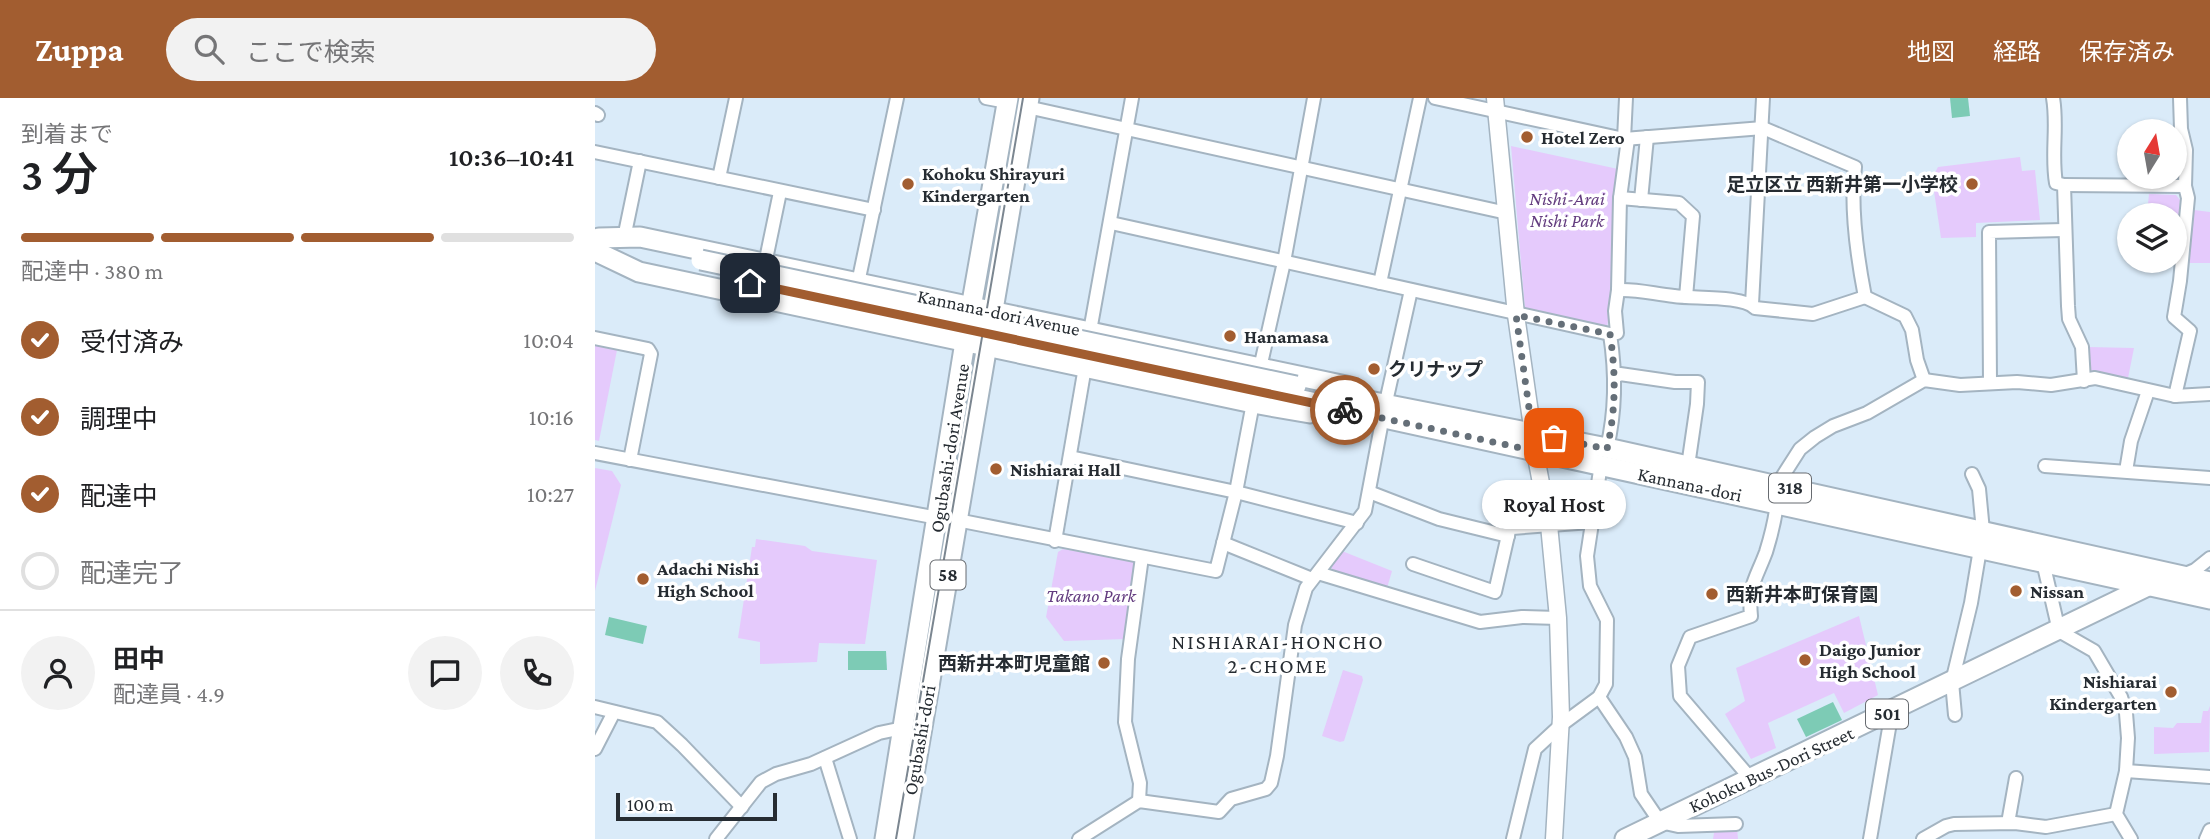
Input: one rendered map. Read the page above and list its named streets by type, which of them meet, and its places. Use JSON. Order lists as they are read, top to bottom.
{
  "streets": {
    "main road": [
      "Kannana-dori Avenue",
      "Ogubashi-dori Avenue",
      "Kannana-dori",
      "318",
      "58",
      "501",
      "Ogubashi-dori",
      "Kohoku Bus-Dori Street"
    ]
  },
  "crossings": [
    ["Kannana-dori Avenue", "Ogubashi-dori Avenue"],
    ["Kannana-dori Avenue", "Kannana-dori"],
    ["Kannana-dori Avenue", "58"],
    ["Kannana-dori Avenue", "Ogubashi-dori"],
    ["Ogubashi-dori Avenue", "Ogubashi-dori"],
    ["Kannana-dori", "Kohoku Bus-Dori Street"],
    ["58", "Ogubashi-dori"]
  ],
  "districts": ["NISHIARAI-HONCHO 2-CHOME"],
  "parks": ["Nishi-Arai Nishi Park", "Takano Park"],
  "places": [
    "Hotel Zero",
    "Kohoku Shirayuri Kindergarten",
    "足立区立 西新井第一小学校",
    "Hanamasa",
    "クリナップ",
    "Royal Host",
    "Nishiarai Hall",
    "Adachi Nishi High School",
    "Nissan",
    "西新井本町保育園",
    "Daigo Junior High School",
    "西新井本町児童館",
    "Nishiarai Kindergarten"
  ],
  "scale_bar": "100 m",
  "north": "top",
  "page": {
    "header": "Zuppa",
    "search": "ここで検索",
    "nav": ["地図", "経路", "保存済み"],
    "heading": ["3 分", "到着まで", "10:36–10:41"],
    "panel": ["田中", "配達員 · 4.9"],
    "bar": "配達中 · 380 m",
    "list": [
      ["受付済み", "10:04"],
      ["調理中", "10:16"],
      ["配達中", "10:27"],
      "配達完了"
    ],
    "bubble": "Royal Host",
    "scale": "100 m"
  }
}
